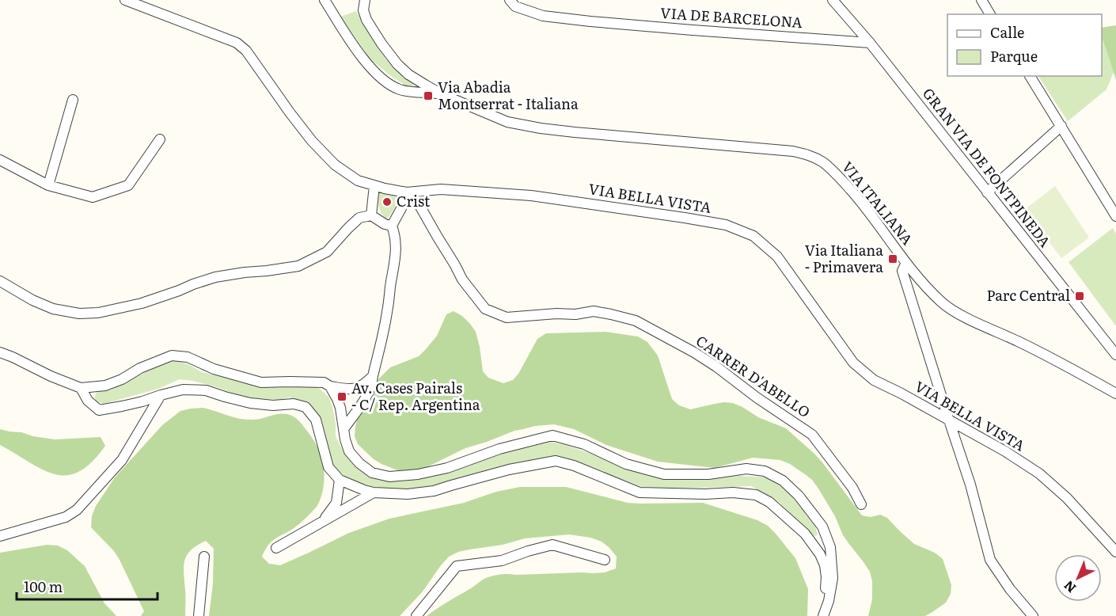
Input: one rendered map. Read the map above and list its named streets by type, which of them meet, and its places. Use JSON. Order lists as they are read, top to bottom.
{
  "streets": {
    "street": [
      "VIA DE BARCELONA",
      "GRAN VIA DE FONTPINEDA",
      "VIA BELLA VISTA",
      "VIA ITALIANA",
      "CARRER D'ABELLO"
    ]
  },
  "crossings": [
    ["VIA DE BARCELONA", "GRAN VIA DE FONTPINEDA"],
    ["VIA BELLA VISTA", "CARRER D'ABELLO"]
  ],
  "places": {
    "transit": [
      "Via Abadia Montserrat - Italiana",
      "Via Italiana - Primavera",
      "Parc Central",
      "Av. Cases Pairals - C/ Rep. Argentina"
    ],
    "other": ["Crist"]
  },
  "legend": ["Calle", "Parque"],
  "scale_bar": "100 m",
  "north": "bottom left"
}
